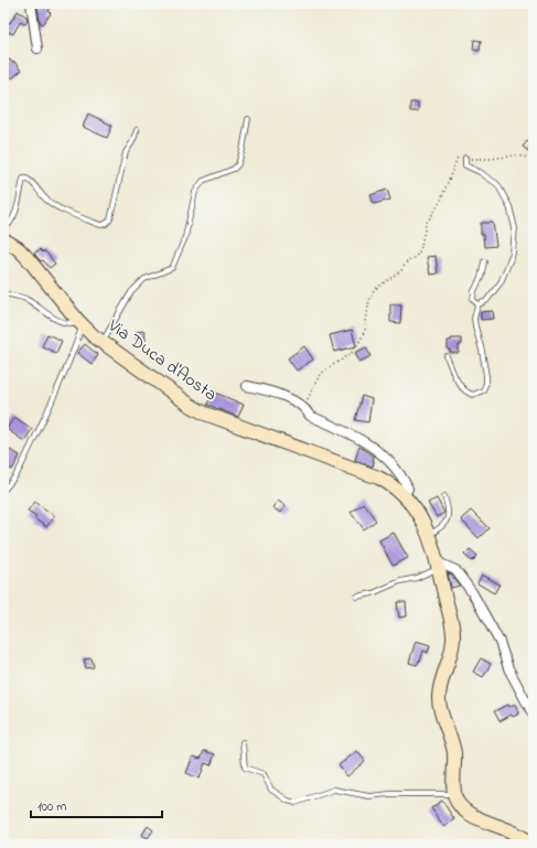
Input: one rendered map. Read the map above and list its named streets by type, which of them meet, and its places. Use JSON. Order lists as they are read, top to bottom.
{
  "streets": {
    "main road": ["Via Duca d'Aosta"]
  },
  "scale_bar": "100 m"
}
